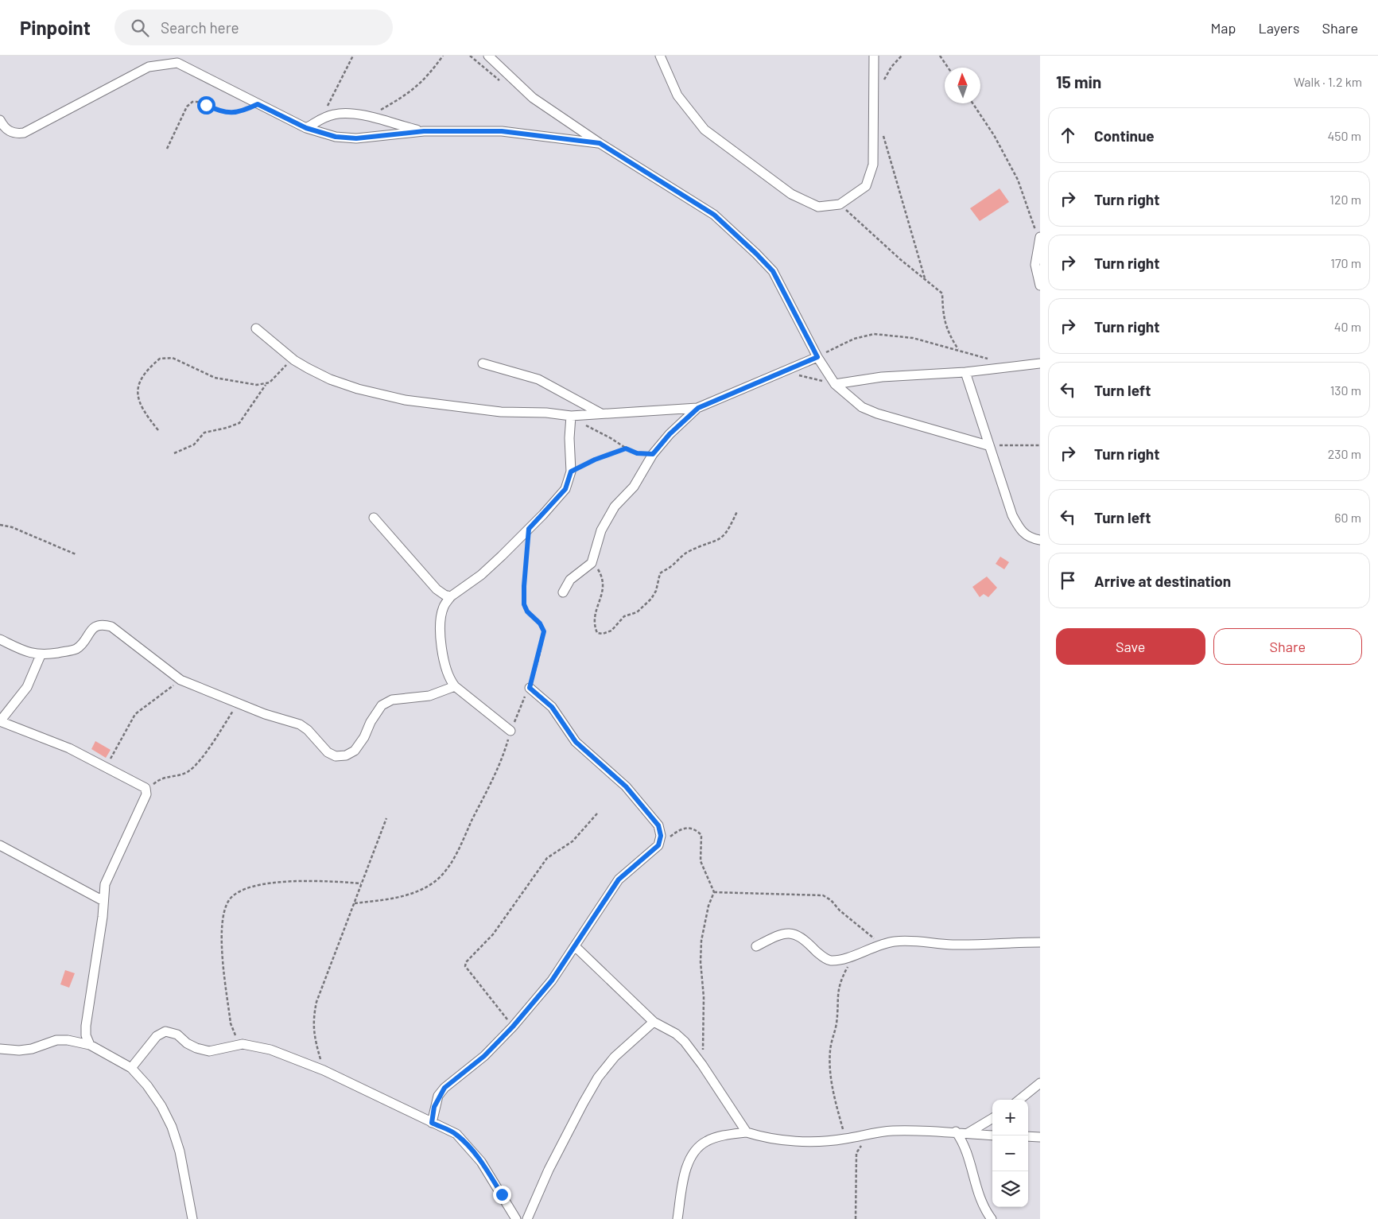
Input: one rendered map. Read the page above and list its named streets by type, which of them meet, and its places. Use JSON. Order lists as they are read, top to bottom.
{
  "north": "top",
  "page": {
    "header": "Pinpoint",
    "search": "Search here",
    "nav": ["Map", "Layers", "Share"],
    "heading": ["15 min", "Walk · 1.2 km"],
    "list": [
      ["Continue", "450 m"],
      ["Turn right", "120 m"],
      ["Turn right", "170 m"],
      ["Turn right", "40 m"],
      ["Turn left", "130 m"],
      ["Turn right", "230 m"],
      ["Turn left", "60 m"],
      "Arrive at destination"
    ],
    "buttons": ["Save", "Share"],
    "map_buttons": ["+", "−"]
  }
}
